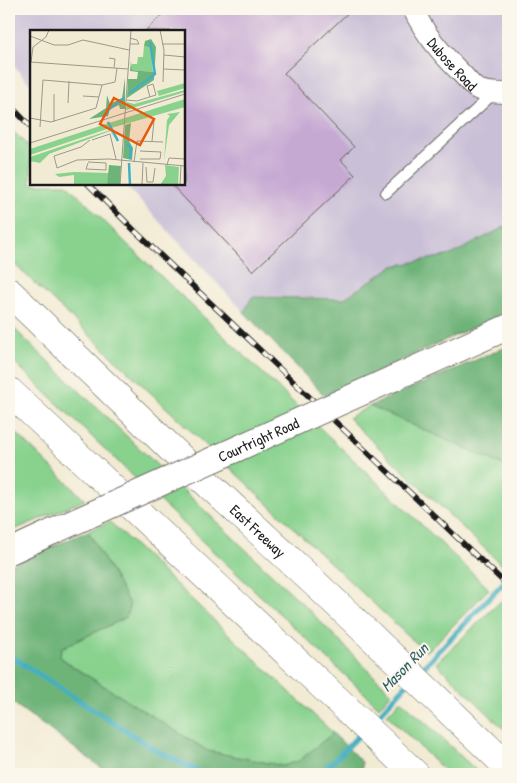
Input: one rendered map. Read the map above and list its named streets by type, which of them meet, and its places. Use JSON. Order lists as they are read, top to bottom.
{
  "streets": {
    "highway": ["East Freeway"],
    "street": ["Dubose Road", "Courtright Road"]
  },
  "water": ["Mason Run"]
}
